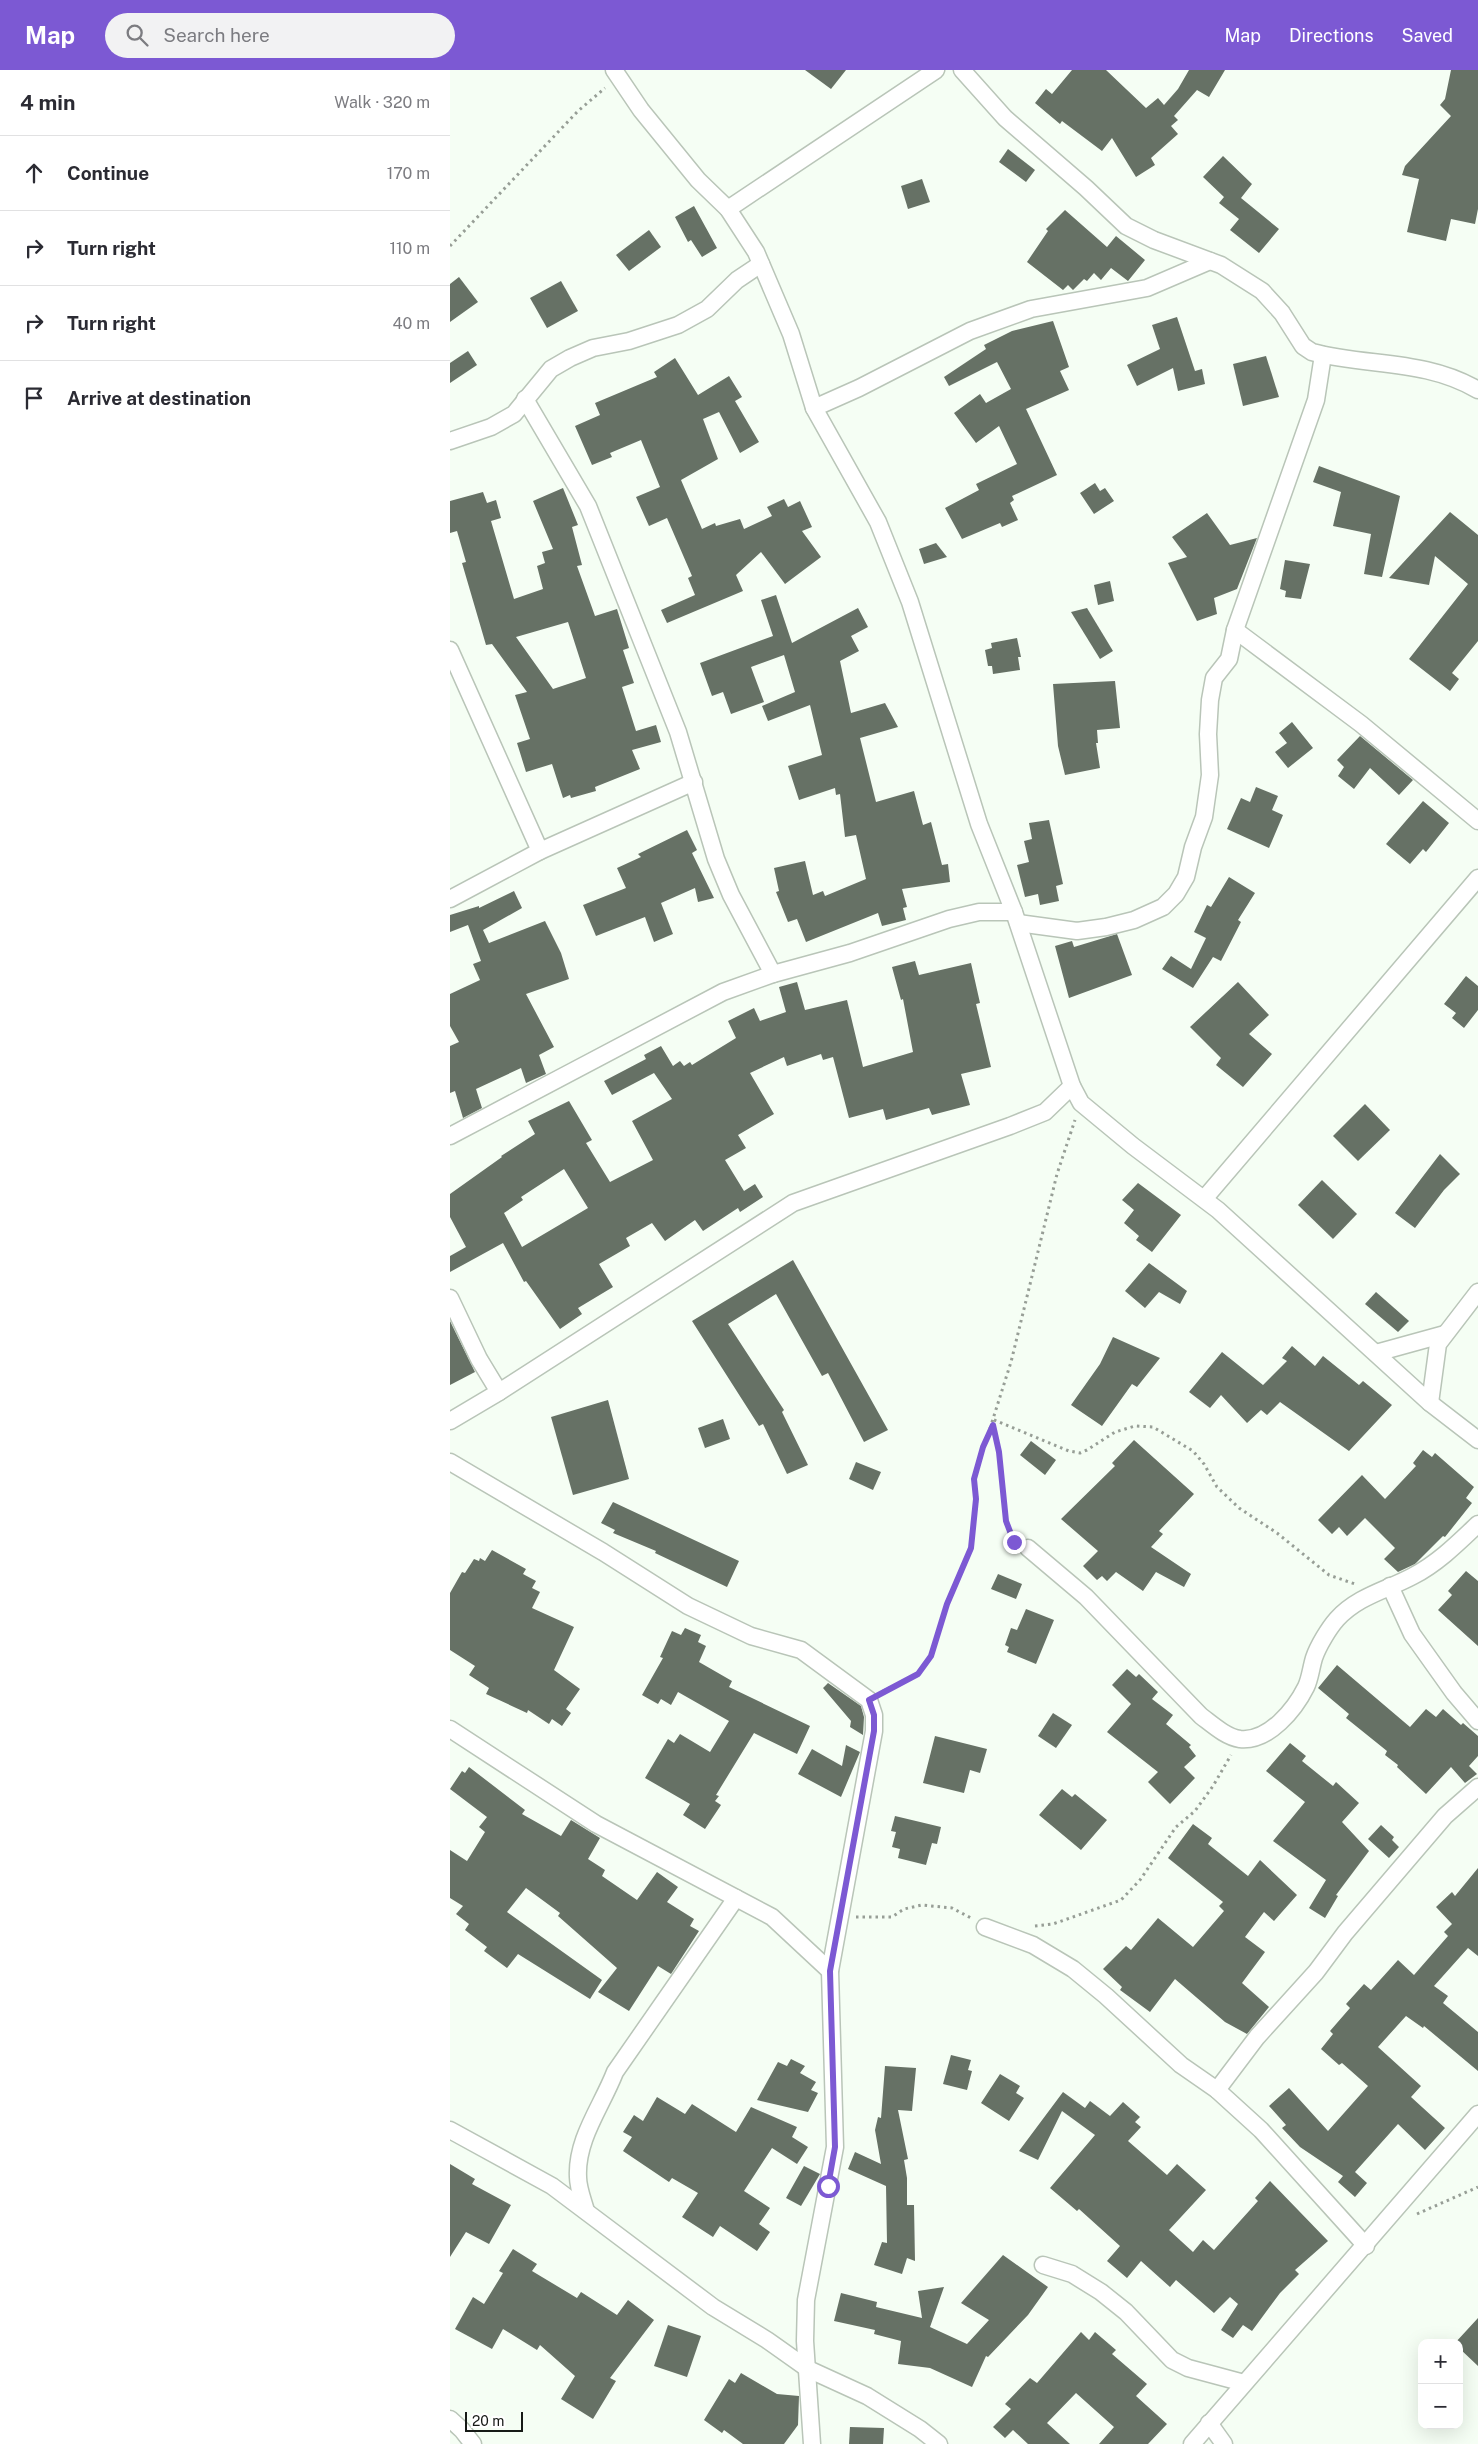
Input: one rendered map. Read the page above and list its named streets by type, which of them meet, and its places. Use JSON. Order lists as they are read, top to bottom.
{
  "scale_bar": "20 m",
  "page": {
    "header": "Map",
    "search": "Search here",
    "nav": ["Map", "Directions", "Saved"],
    "heading": ["4 min", "Walk · 320 m"],
    "list": [
      ["Continue", "170 m"],
      ["Turn right", "110 m"],
      ["Turn right", "40 m"],
      "Arrive at destination"
    ],
    "map_buttons": ["+", "−"],
    "scale": "20 m"
  }
}
